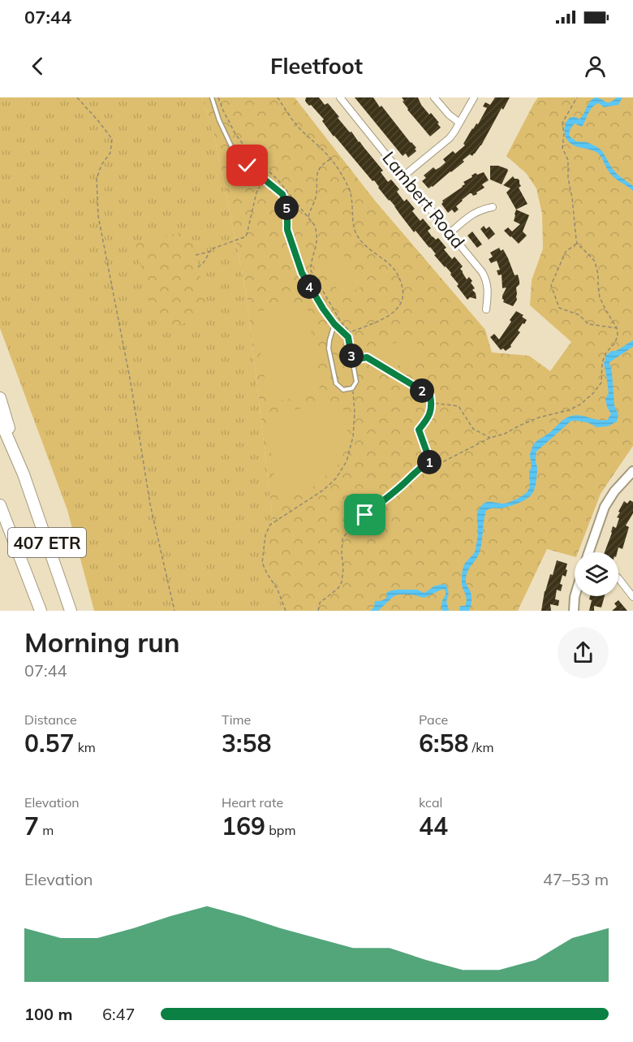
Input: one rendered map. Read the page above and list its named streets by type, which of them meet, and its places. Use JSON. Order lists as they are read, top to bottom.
{
  "streets": {
    "highway": ["407 ETR"],
    "street": ["Lambert Road"]
  },
  "page": {
    "status": "07:44",
    "header": "Fleetfoot",
    "pins": [
      "5",
      "4",
      "3",
      "2",
      "1"
    ],
    "heading": ["Morning run", "07:44"],
    "stats": [
      ["Distance", "0.57 km"],
      ["Time", "3:58"],
      ["Pace", "6:58 /km"],
      ["Elevation", "7 m"],
      ["Heart rate", "169 bpm"],
      ["kcal", "44"]
    ],
    "chart": ["Elevation", "47–53 m"],
    "list": [
      {
        "name": "100 m",
        "note": "6:47"
      }
    ]
  }
}
